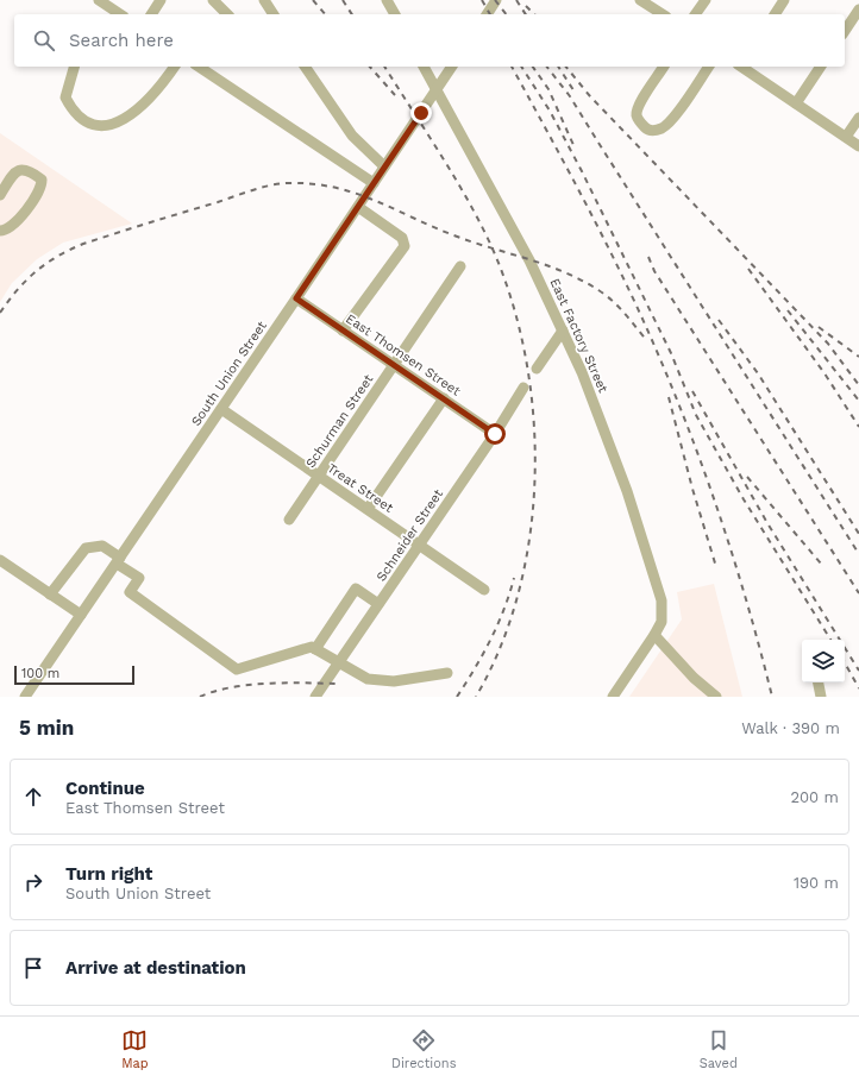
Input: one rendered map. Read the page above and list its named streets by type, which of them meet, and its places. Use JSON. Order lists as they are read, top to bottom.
{
  "streets": {
    "street": [
      "East Factory Street",
      "East Thomsen Street",
      "South Union Street",
      "Schurman Street",
      "Treat Street",
      "Schneider Street"
    ]
  },
  "crossings": [
    ["East Factory Street", "South Union Street"],
    ["East Thomsen Street", "South Union Street"],
    ["East Thomsen Street", "Schurman Street"],
    ["East Thomsen Street", "Schneider Street"],
    ["South Union Street", "Treat Street"],
    ["Schurman Street", "Treat Street"],
    ["Treat Street", "Schneider Street"]
  ],
  "scale_bar": "100 m",
  "page": {
    "search": "Search here",
    "scale": "100 m",
    "heading": ["5 min", "Walk · 390 m"],
    "list": [
      ["Continue", "East Thomsen Street", "200 m"],
      ["Turn right", "South Union Street", "190 m"],
      "Arrive at destination"
    ],
    "nav": ["Map", "Directions", "Saved"]
  }
}
